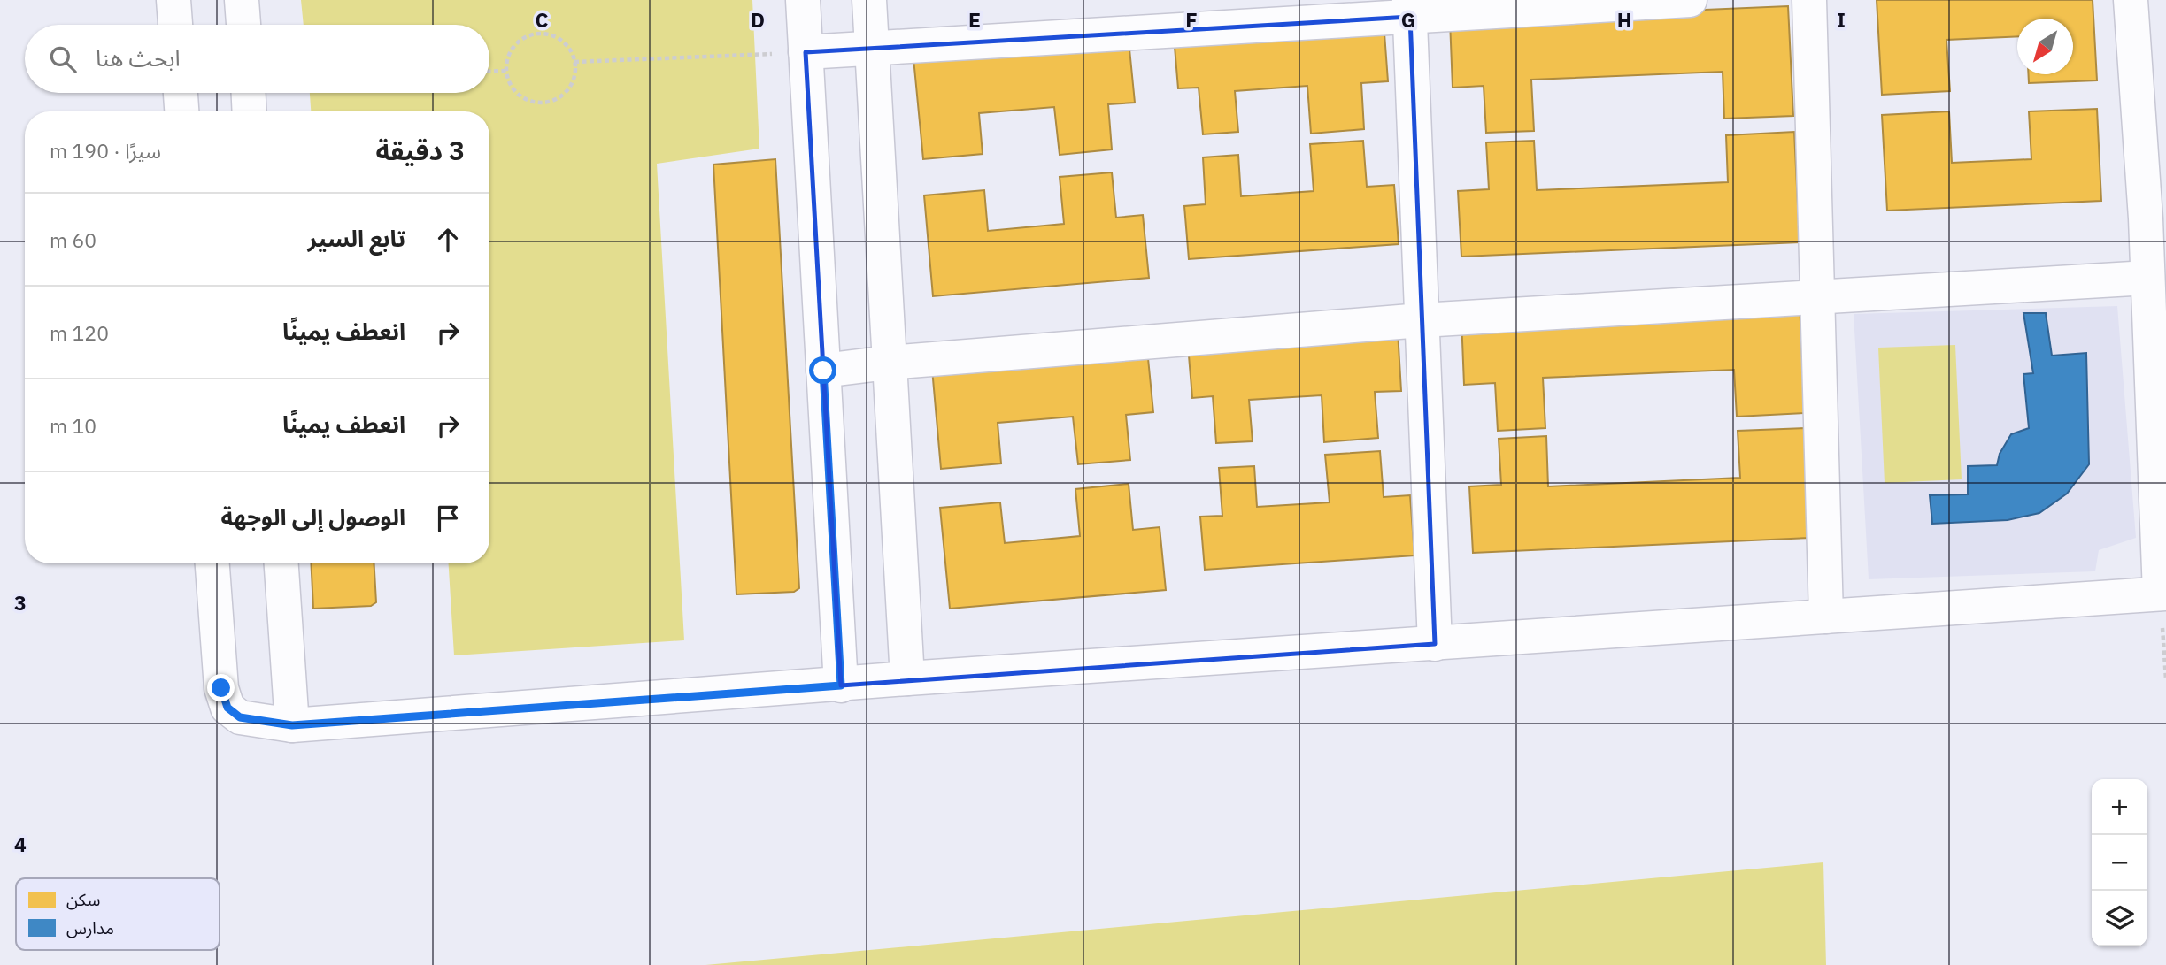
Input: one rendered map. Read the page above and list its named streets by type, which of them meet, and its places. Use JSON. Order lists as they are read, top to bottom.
{
  "legend": ["سكن", "مدارس"],
  "north": "bottom left",
  "page": {
    "search": "ابحث هنا",
    "heading": ["3 دقيقة", "سيرًا · 190 m"],
    "list": [
      ["تابع السير", "60 m"],
      ["انعطف يمينًا", "120 m"],
      ["انعطف يمينًا", "10 m"],
      "الوصول إلى الوجهة"
    ],
    "map_buttons": ["+", "−"]
  },
  "grid": {
    "columns": [
      "C",
      "D",
      "E",
      "F",
      "G",
      "H",
      "I"
    ],
    "rows": ["3", "4"]
  }
}
